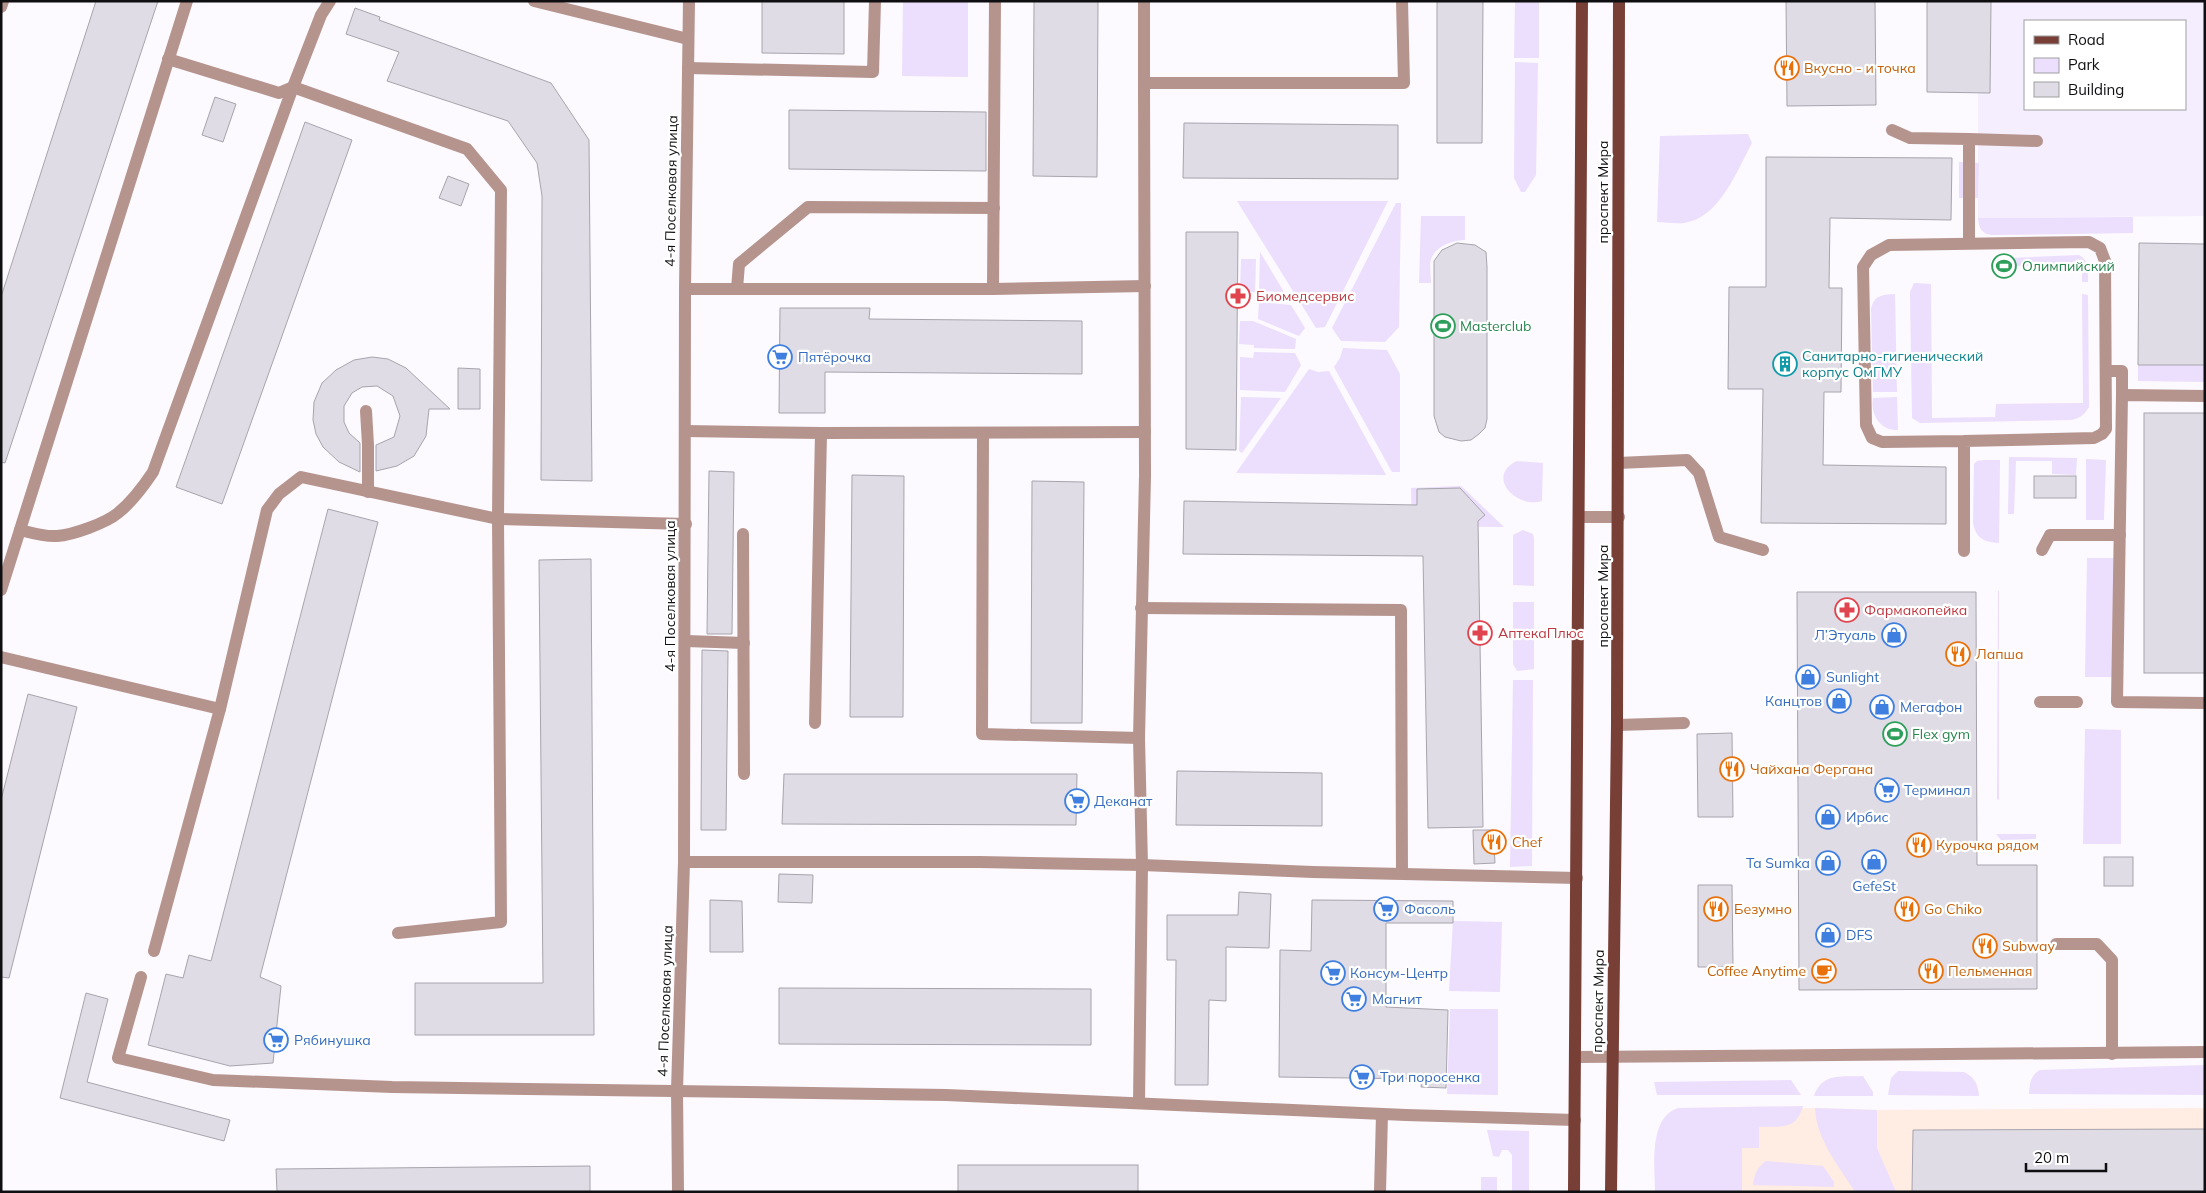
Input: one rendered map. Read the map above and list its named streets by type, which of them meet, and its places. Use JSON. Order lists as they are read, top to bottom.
{
  "streets": {
    "main road": ["проспект Мира"],
    "street": ["4-я Поселковая улица"]
  },
  "places": {
    "restaurant": [
      "Вкусно - и точка",
      "Лапша",
      "Чайхана Фергана",
      "Chef",
      "Курочка рядом",
      "Безумно",
      "Go Chiko",
      "Subway",
      "Пельменная"
    ],
    "sports": ["Олимпийский", "Masterclub", "Flex gym"],
    "pharmacy": ["Биомедсервис", "Фармакопейка", "АптекаПлюс"],
    "supermarket": [
      "Пятёрочка",
      "Терминал",
      "Деканат",
      "Фасоль",
      "Консум-Центр",
      "Магнит",
      "Рябинушка",
      "Три поросенка"
    ],
    "building": ["Санитарно-гигиенический корпус ОмГМУ"],
    "shop": [
      "Л’Этуаль",
      "Sunlight",
      "Канцтов",
      "Мегафон",
      "Ирбис",
      "GefeSt",
      "Ta Sumka",
      "DFS"
    ],
    "cafe": ["Coffee Anytime"]
  },
  "legend": ["Road", "Park", "Building"],
  "scale_bar": "20 m"
}
